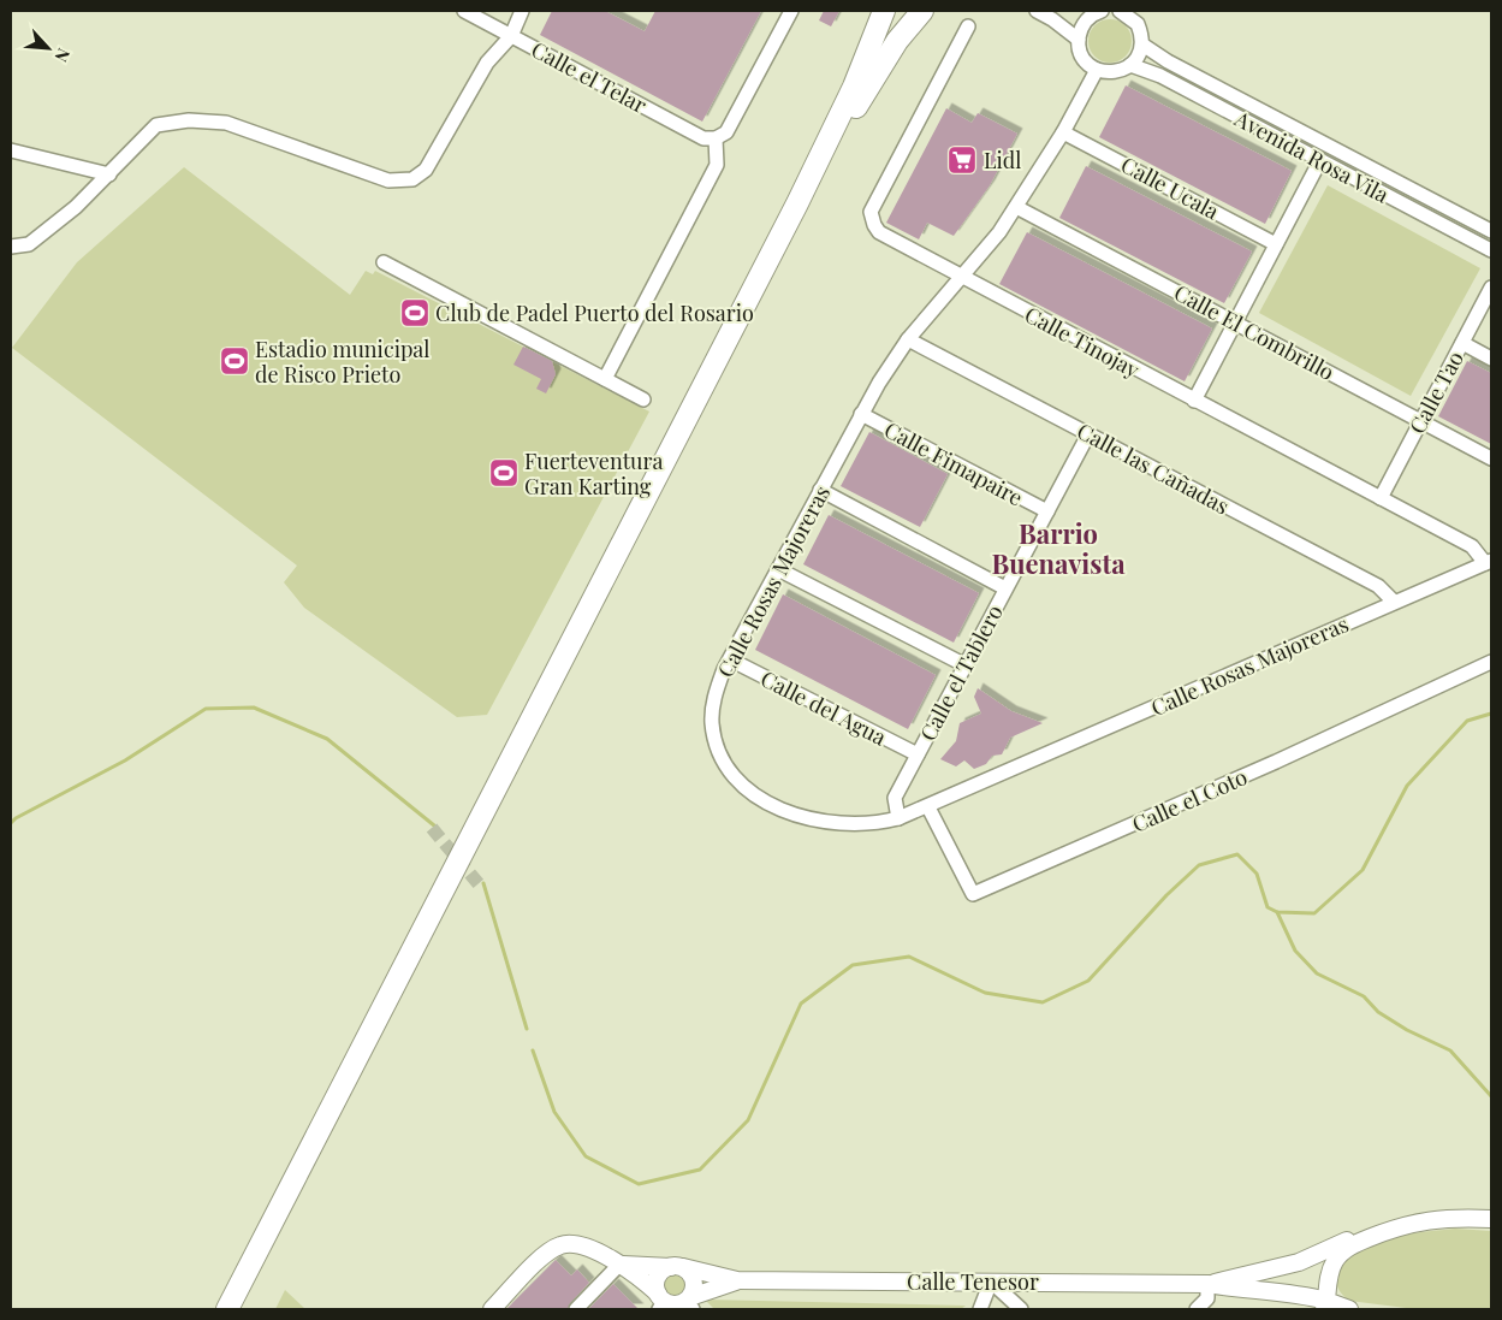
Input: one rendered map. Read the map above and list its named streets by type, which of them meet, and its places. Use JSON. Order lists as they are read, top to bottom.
{
  "streets": {
    "street": [
      "Calle el Telar",
      "Avenida Rosa Vila",
      "Calle Ucala",
      "Calle El Combrillo",
      "Calle Tinojay",
      "Calle Tao",
      "Calle Fimapaire",
      "Calle las Cañadas",
      "Calle Rosas Majoreras",
      "Calle el Tablero",
      "Calle del Agua",
      "Calle el Coto",
      "Calle Tenesor"
    ]
  },
  "crossings": [
    ["Calle Ucala", "Calle Rosas Majoreras"],
    ["Calle El Combrillo", "Calle Tao"],
    ["Calle El Combrillo", "Calle Rosas Majoreras"],
    ["Calle Tinojay", "Calle Tao"],
    ["Calle Tinojay", "Calle Rosas Majoreras"],
    ["Calle Fimapaire", "Calle Rosas Majoreras"],
    ["Calle Fimapaire", "Calle el Tablero"],
    ["Calle las Cañadas", "Calle Rosas Majoreras"],
    ["Calle las Cañadas", "Calle el Tablero"],
    ["Calle Rosas Majoreras", "Calle el Tablero"],
    ["Calle Rosas Majoreras", "Calle del Agua"],
    ["Calle Rosas Majoreras", "Calle el Coto"],
    ["Calle el Tablero", "Calle del Agua"]
  ],
  "districts": ["Barrio Buenavista"],
  "places": {
    "supermarket": ["Lidl"],
    "sports": ["Club de Padel Puerto del Rosario", "Estadio municipal de Risco Prieto", "Fuerteventura Gran Karting"]
  },
  "north": "bottom right"
}
